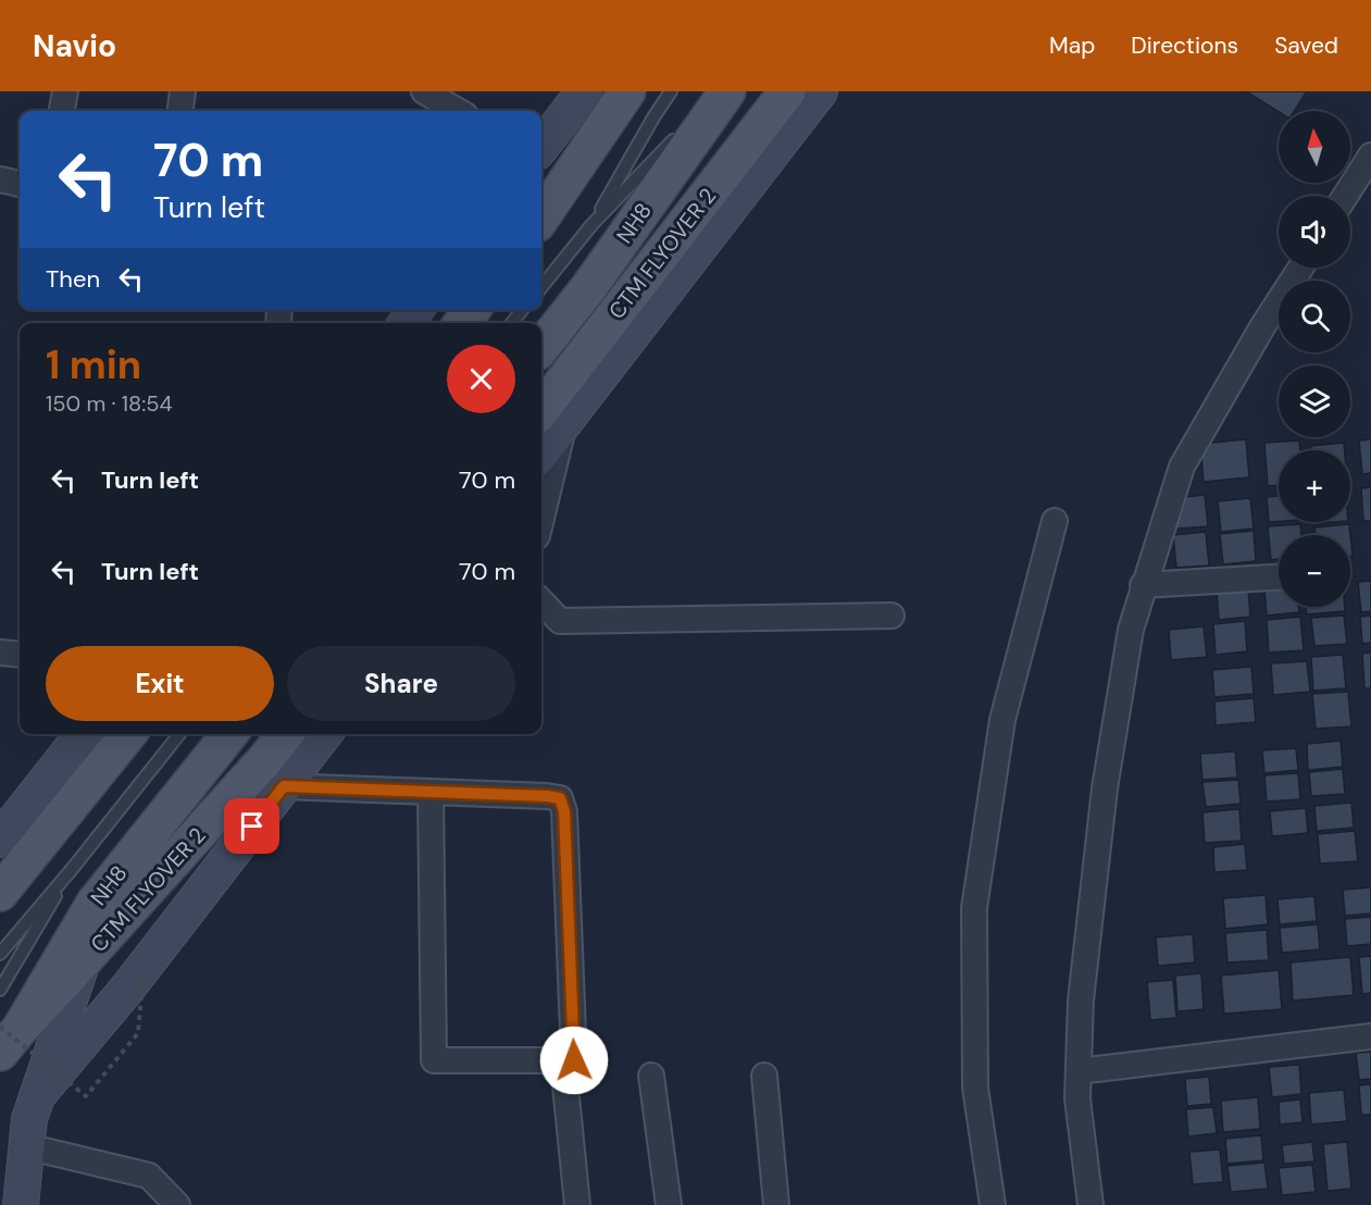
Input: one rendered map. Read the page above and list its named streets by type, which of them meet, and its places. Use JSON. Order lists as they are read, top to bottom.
{
  "streets": {
    "main road": ["NH8", "CTM FLYOVER 2"]
  },
  "crossings": [
    ["NH8", "CTM FLYOVER 2"]
  ],
  "north": "top",
  "page": {
    "header": "Navio",
    "nav": ["Map", "Directions", "Saved"],
    "map_buttons": ["+", "−"],
    "turn": ["70 m", "Turn left"],
    "then": "Then",
    "heading": ["1 min", "150 m · 18:54"],
    "list": [
      {
        "name": "Turn left",
        "value": "70 m"
      },
      {
        "name": "Turn left",
        "value": "70 m"
      }
    ],
    "buttons": ["Exit", "Share"]
  }
}
